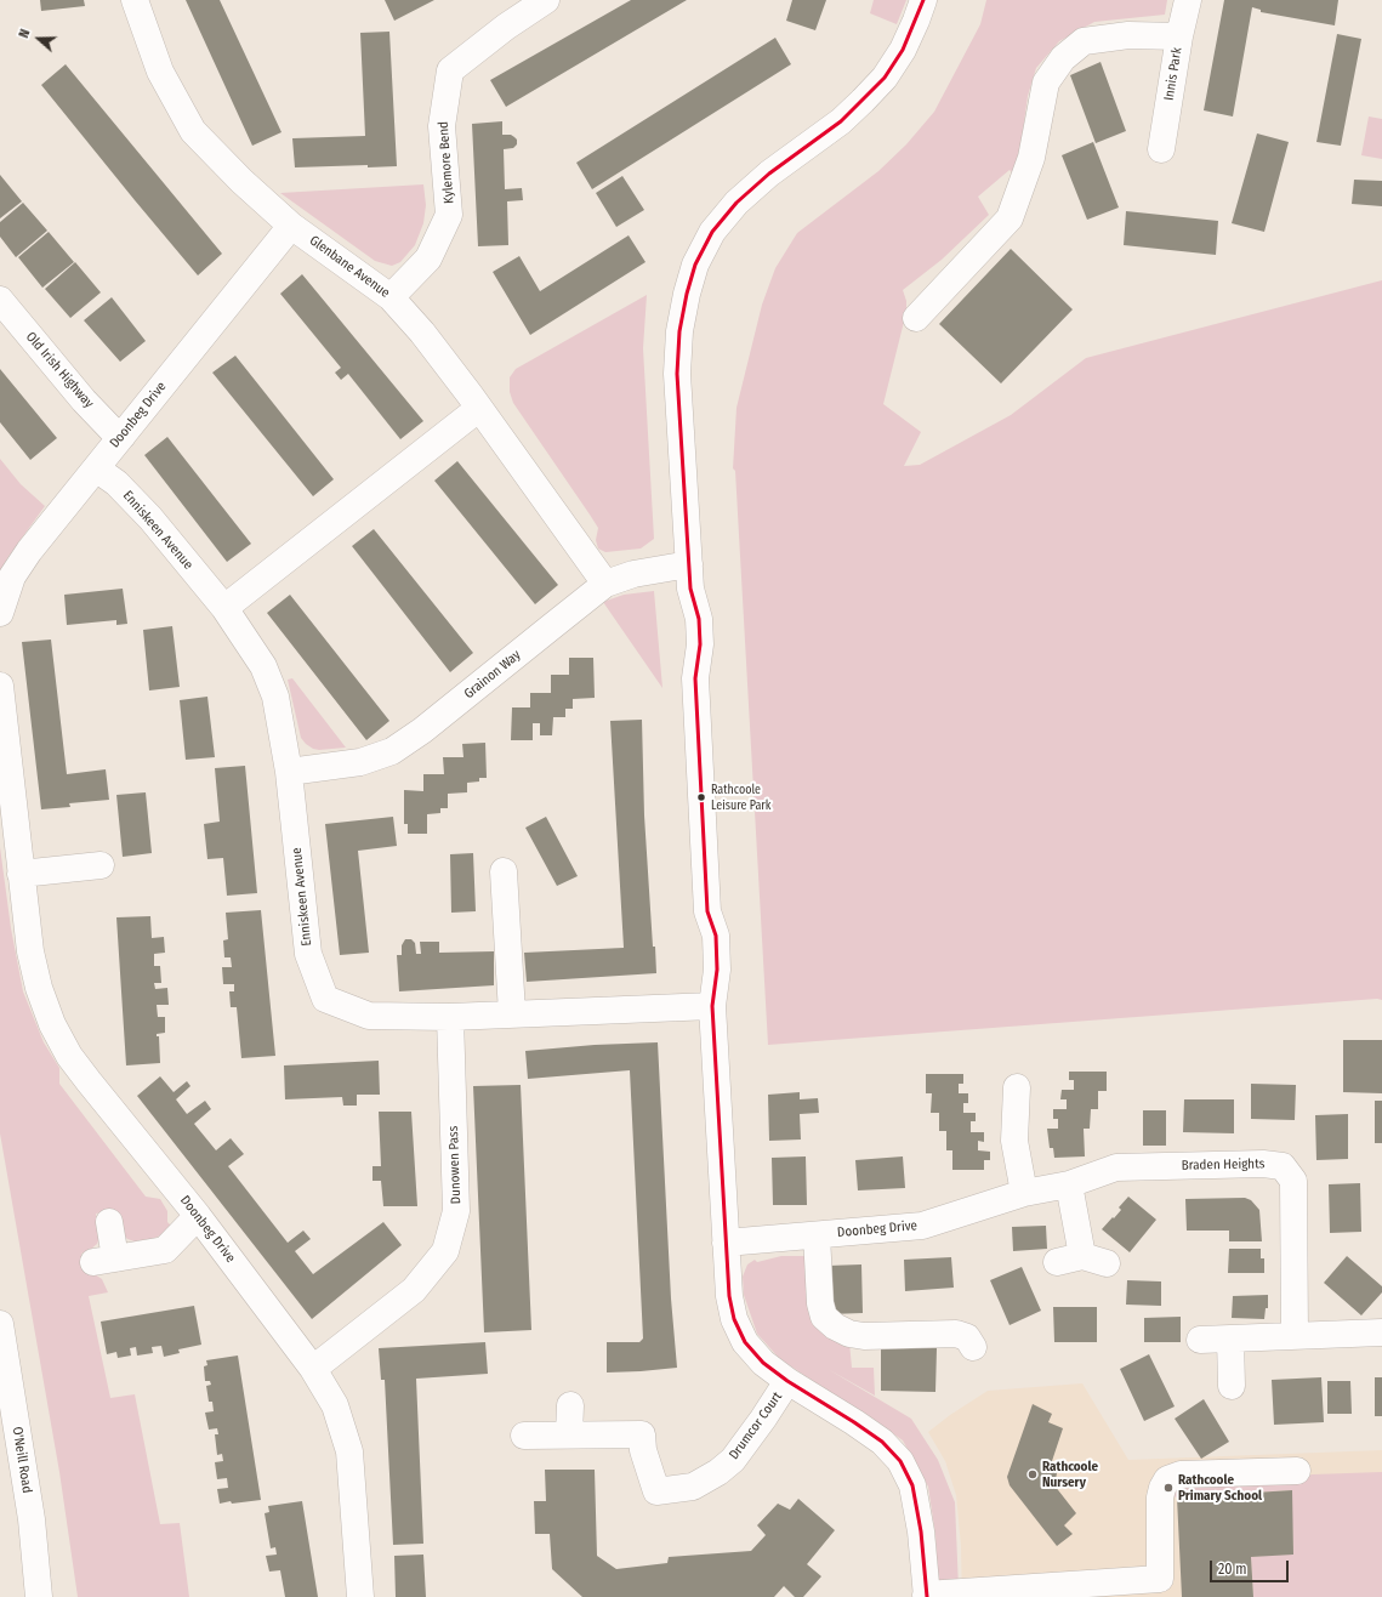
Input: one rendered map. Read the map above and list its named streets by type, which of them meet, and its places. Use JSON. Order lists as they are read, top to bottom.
{
  "streets": {
    "street": [
      "Innis Park",
      "Kylemore Bend",
      "Glenbane Avenue",
      "Old Irish Highway",
      "Doonbeg Drive",
      "Enniskeen Avenue",
      "Grainon Way",
      "Dunowen Pass",
      "Braden Heights",
      "Drumcor Court",
      "O'Neill Road"
    ]
  },
  "crossings": [
    ["Kylemore Bend", "Glenbane Avenue"],
    ["Glenbane Avenue", "Doonbeg Drive"],
    ["Glenbane Avenue", "Grainon Way"],
    ["Old Irish Highway", "Doonbeg Drive"],
    ["Doonbeg Drive", "Enniskeen Avenue"],
    ["Doonbeg Drive", "Dunowen Pass"],
    ["Doonbeg Drive", "Braden Heights"],
    ["Enniskeen Avenue", "Grainon Way"],
    ["Enniskeen Avenue", "Dunowen Pass"]
  ],
  "places": ["Rathcoole Leisure Park", "Rathcoole Nursery", "Rathcoole Primary School"],
  "scale_bar": "20 m",
  "north": "left"
}
